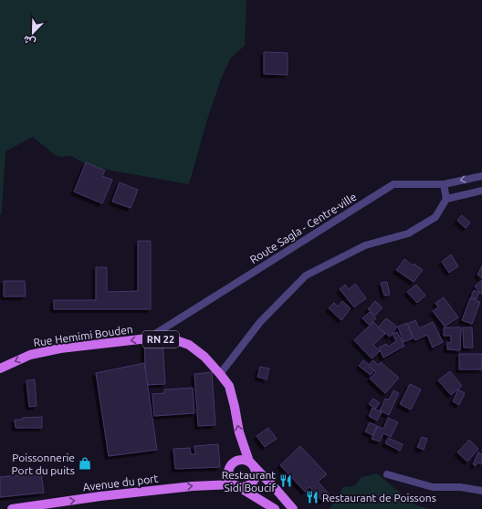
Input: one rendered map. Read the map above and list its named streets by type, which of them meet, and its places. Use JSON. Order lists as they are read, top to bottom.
{
  "streets": {
    "main road": ["Rue Hemimi Bouden", "RN 22", "Avenue du port"],
    "street": ["Route Sagla - Centre-ville"]
  },
  "crossings": [
    ["Route Sagla - Centre-ville", "Rue Hemimi Bouden"],
    ["Rue Hemimi Bouden", "Avenue du port"]
  ],
  "one_way": ["Avenue du port"],
  "places": {
    "shop": ["Poissonnerie Port du puits"],
    "restaurant": ["Restaurant Sidi Boucif", "Restaurant de Poissons"]
  },
  "north": "bottom left"
}
